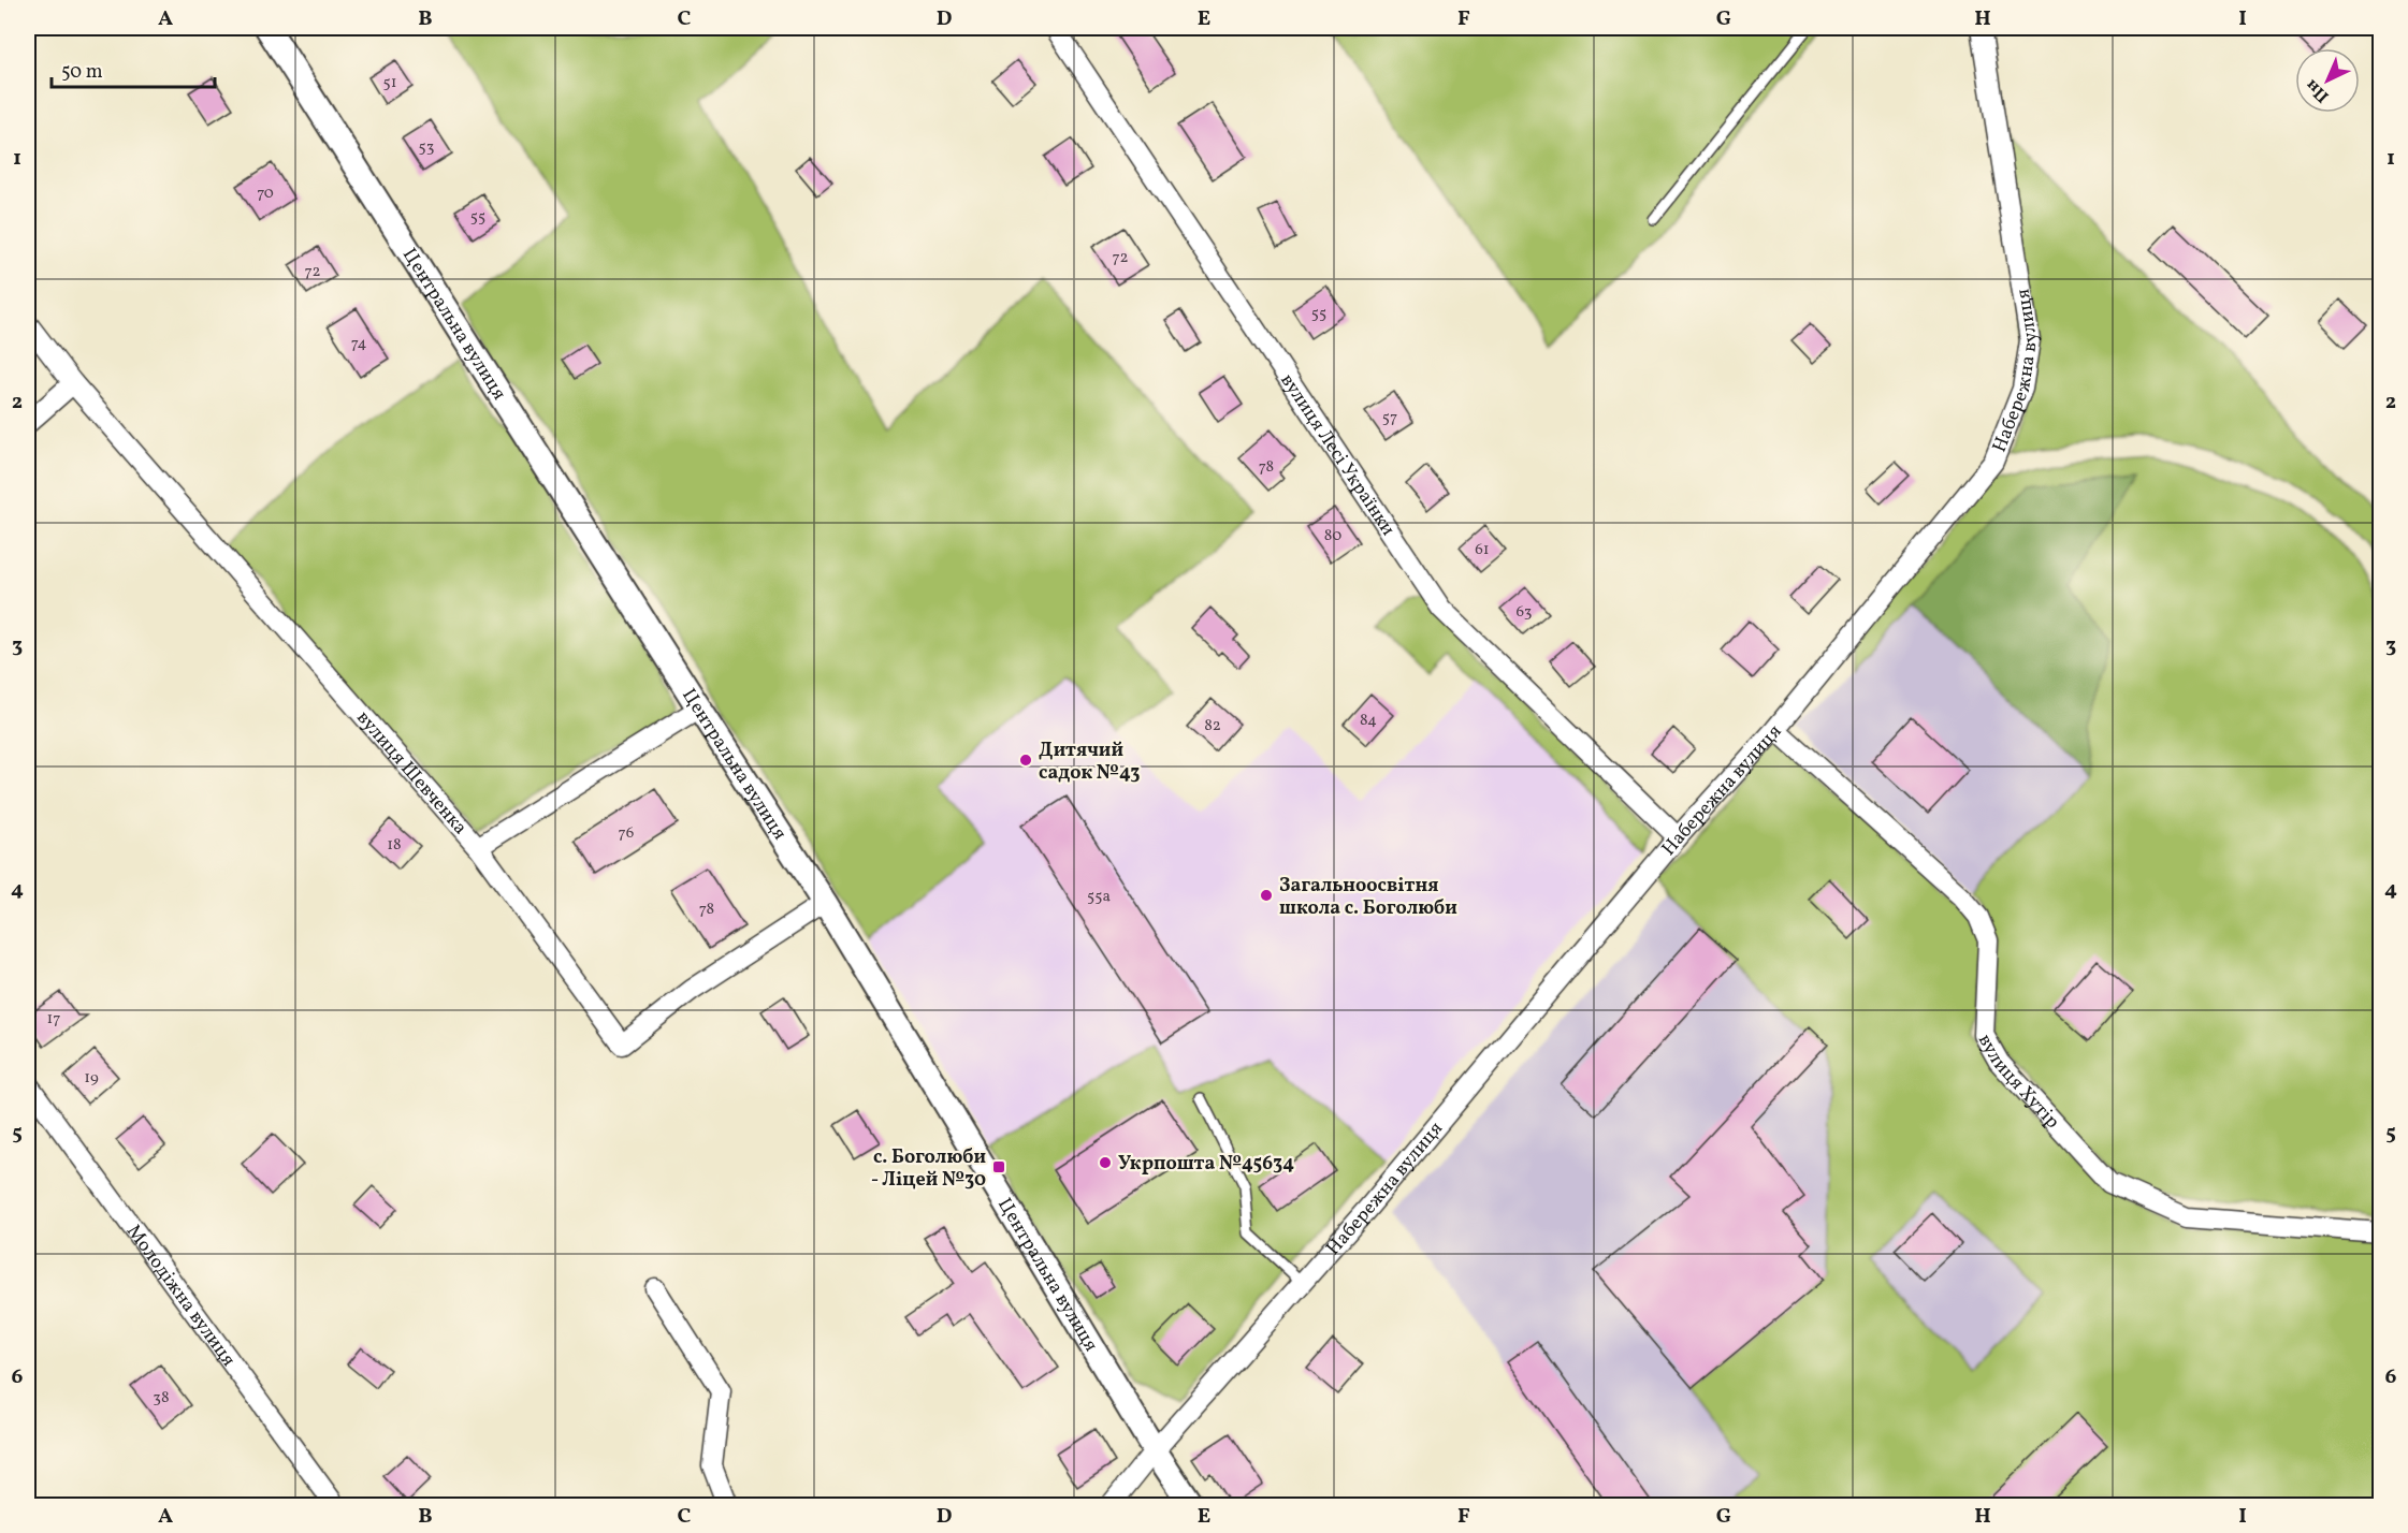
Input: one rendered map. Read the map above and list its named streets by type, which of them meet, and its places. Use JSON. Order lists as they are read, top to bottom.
{
  "streets": {
    "street": [
      "Центральна вулиця",
      "Набережна вулиця",
      "вулиця Лесі Українки",
      "вулиця Шевченка",
      "вулиця Хутір",
      "Молодіжна вулиця"
    ]
  },
  "crossings": [
    ["Центральна вулиця", "Набережна вулиця"],
    ["Центральна вулиця", "вулиця Шевченка"],
    ["Набережна вулиця", "вулиця Лесі Українки"],
    ["Набережна вулиця", "вулиця Хутір"]
  ],
  "places": {
    "other": ["Дитячий садок №43", "Загальноосвітня школа с. Боголюби", "Укрпошта №45634"],
    "transit": ["с. Боголюби - Ліцей №30"]
  },
  "house_numbers": [
    "51",
    "53",
    "70",
    "55",
    "72",
    "72",
    "55",
    "74",
    "57",
    "78",
    "80",
    "61",
    "63",
    "84",
    "82",
    "76",
    "18",
    "55а",
    "78",
    "17",
    "19",
    "38"
  ],
  "scale_bar": "50 m",
  "north": "bottom left",
  "grid": {
    "columns": [
      "A",
      "B",
      "C",
      "D",
      "E",
      "F",
      "G",
      "H",
      "I"
    ],
    "rows": [
      "1",
      "2",
      "3",
      "4",
      "5",
      "6"
    ]
  }
}
